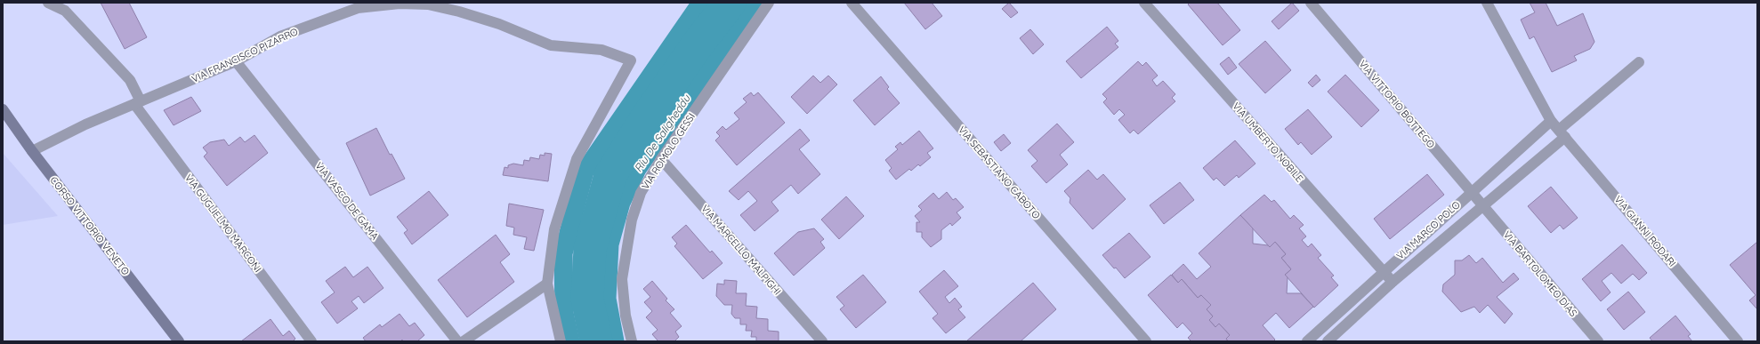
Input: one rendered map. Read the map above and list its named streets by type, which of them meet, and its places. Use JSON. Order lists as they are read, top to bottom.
{
  "streets": {
    "main road": ["CORSO VITTORIO VENETO"],
    "street": [
      "VIA FRANCISCO PIZARRO",
      "VIA VITTORIO BOTTEGO",
      "VIA UMBERTO NOBILE",
      "VIA ROMOLO GESSI",
      "VIA SEBASTIANO CABOTO",
      "VIA VASCO DE GAMA",
      "VIA GUGLIELMO MARCONI",
      "VIA MARCO POLO",
      "VIA GIANNI RODARI",
      "VIA MARCELLO MALPIGHI",
      "VIA BARTOLOMEO DIAS"
    ]
  },
  "crossings": [
    ["VIA FRANCISCO PIZARRO", "VIA VASCO DE GAMA"],
    ["VIA FRANCISCO PIZARRO", "VIA GUGLIELMO MARCONI"],
    ["VIA FRANCISCO PIZARRO", "CORSO VITTORIO VENETO"],
    ["VIA VITTORIO BOTTEGO", "VIA MARCO POLO"],
    ["VIA VITTORIO BOTTEGO", "VIA BARTOLOMEO DIAS"],
    ["VIA UMBERTO NOBILE", "VIA MARCO POLO"],
    ["VIA ROMOLO GESSI", "VIA MARCELLO MALPIGHI"],
    ["VIA MARCO POLO", "VIA GIANNI RODARI"],
    ["VIA MARCO POLO", "VIA BARTOLOMEO DIAS"]
  ],
  "water": ["Riu De Saligheddu"]
}
